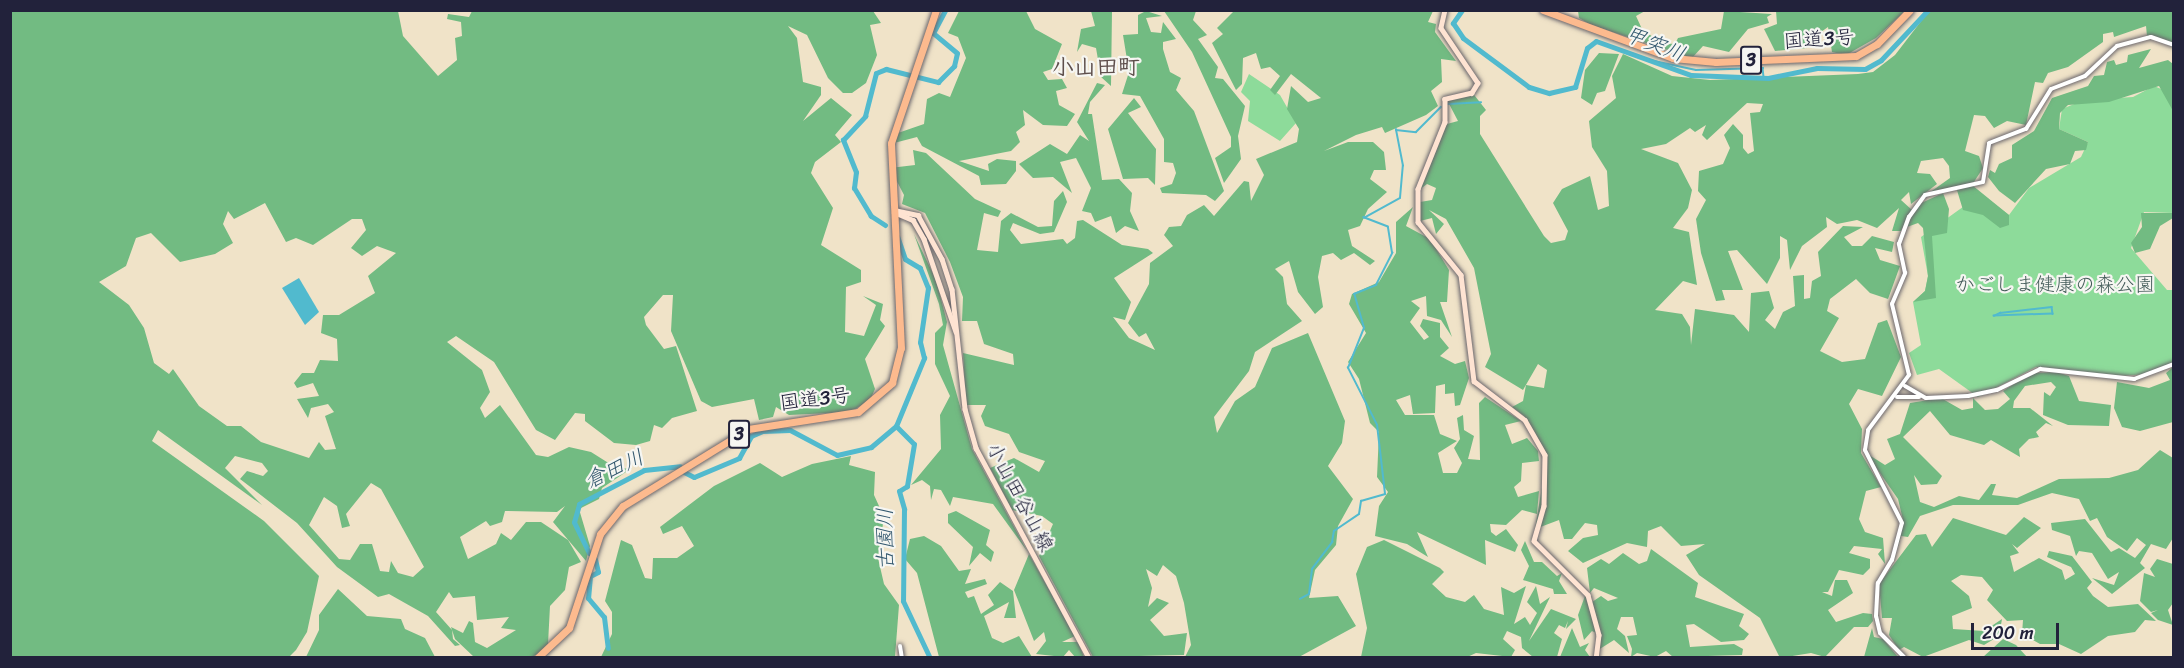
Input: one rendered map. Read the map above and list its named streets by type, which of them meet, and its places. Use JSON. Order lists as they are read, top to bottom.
{
  "streets": {
    "highway": ["国道3号", "3"],
    "main road": ["小山田谷山線"]
  },
  "crossings": [
    ["国道3号", "小山田谷山線"]
  ],
  "districts": ["小山田町"],
  "water": ["甲突川", "倉田川", "古園川"],
  "parks": ["かごしま健康の森公園"],
  "scale_bar": "200 m"
}
